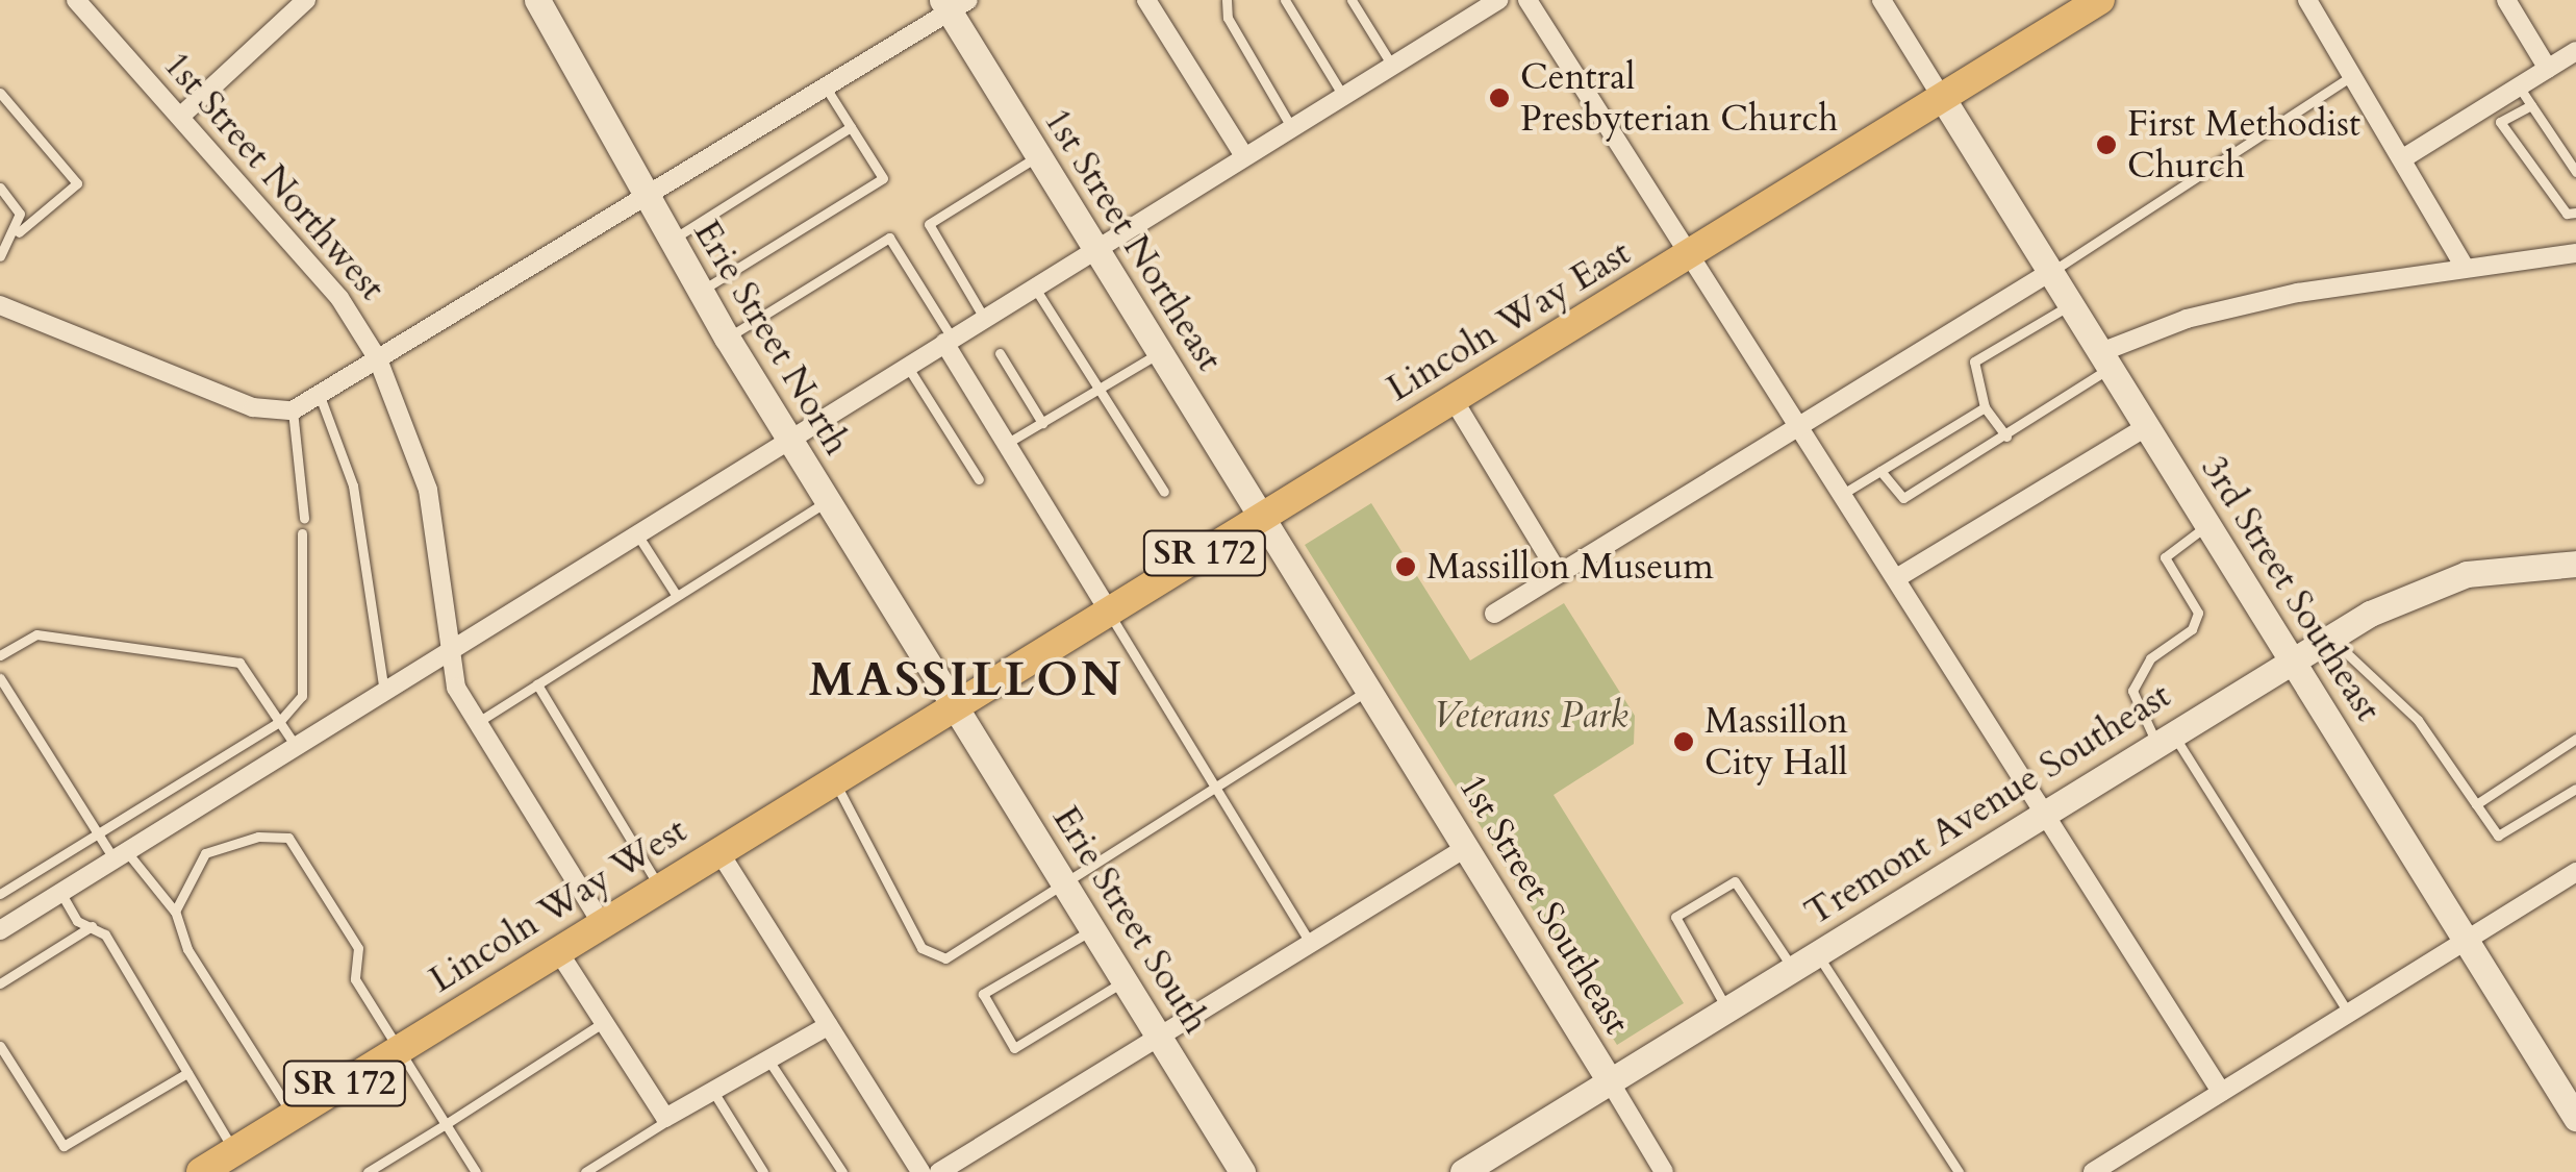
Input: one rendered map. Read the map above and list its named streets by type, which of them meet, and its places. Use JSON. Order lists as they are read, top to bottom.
{
  "streets": {
    "main road": ["Lincoln Way East", "SR 172", "Lincoln Way West"],
    "street": [
      "1st Street Northwest",
      "1st Street Northeast",
      "Erie Street North",
      "3rd Street Southeast",
      "Tremont Avenue Southeast",
      "1st Street Southeast",
      "Erie Street South"
    ]
  },
  "crossings": [
    ["1st Street Northwest", "Lincoln Way West"],
    ["1st Street Northeast", "Lincoln Way East"],
    ["1st Street Northeast", "1st Street Southeast"],
    ["Lincoln Way East", "Erie Street North"],
    ["Lincoln Way East", "3rd Street Southeast"],
    ["Lincoln Way East", "1st Street Southeast"],
    ["Lincoln Way East", "Lincoln Way West"],
    ["Lincoln Way East", "Erie Street South"],
    ["Erie Street North", "Lincoln Way West"],
    ["Erie Street North", "Erie Street South"],
    ["3rd Street Southeast", "Tremont Avenue Southeast"],
    ["Tremont Avenue Southeast", "1st Street Southeast"],
    ["Lincoln Way West", "Erie Street South"]
  ],
  "districts": ["MASSILLON"],
  "parks": ["Veterans Park"],
  "places": [
    "Central Presbyterian Church",
    "First Methodist Church",
    "Massillon Museum",
    "Massillon City Hall"
  ]
}
